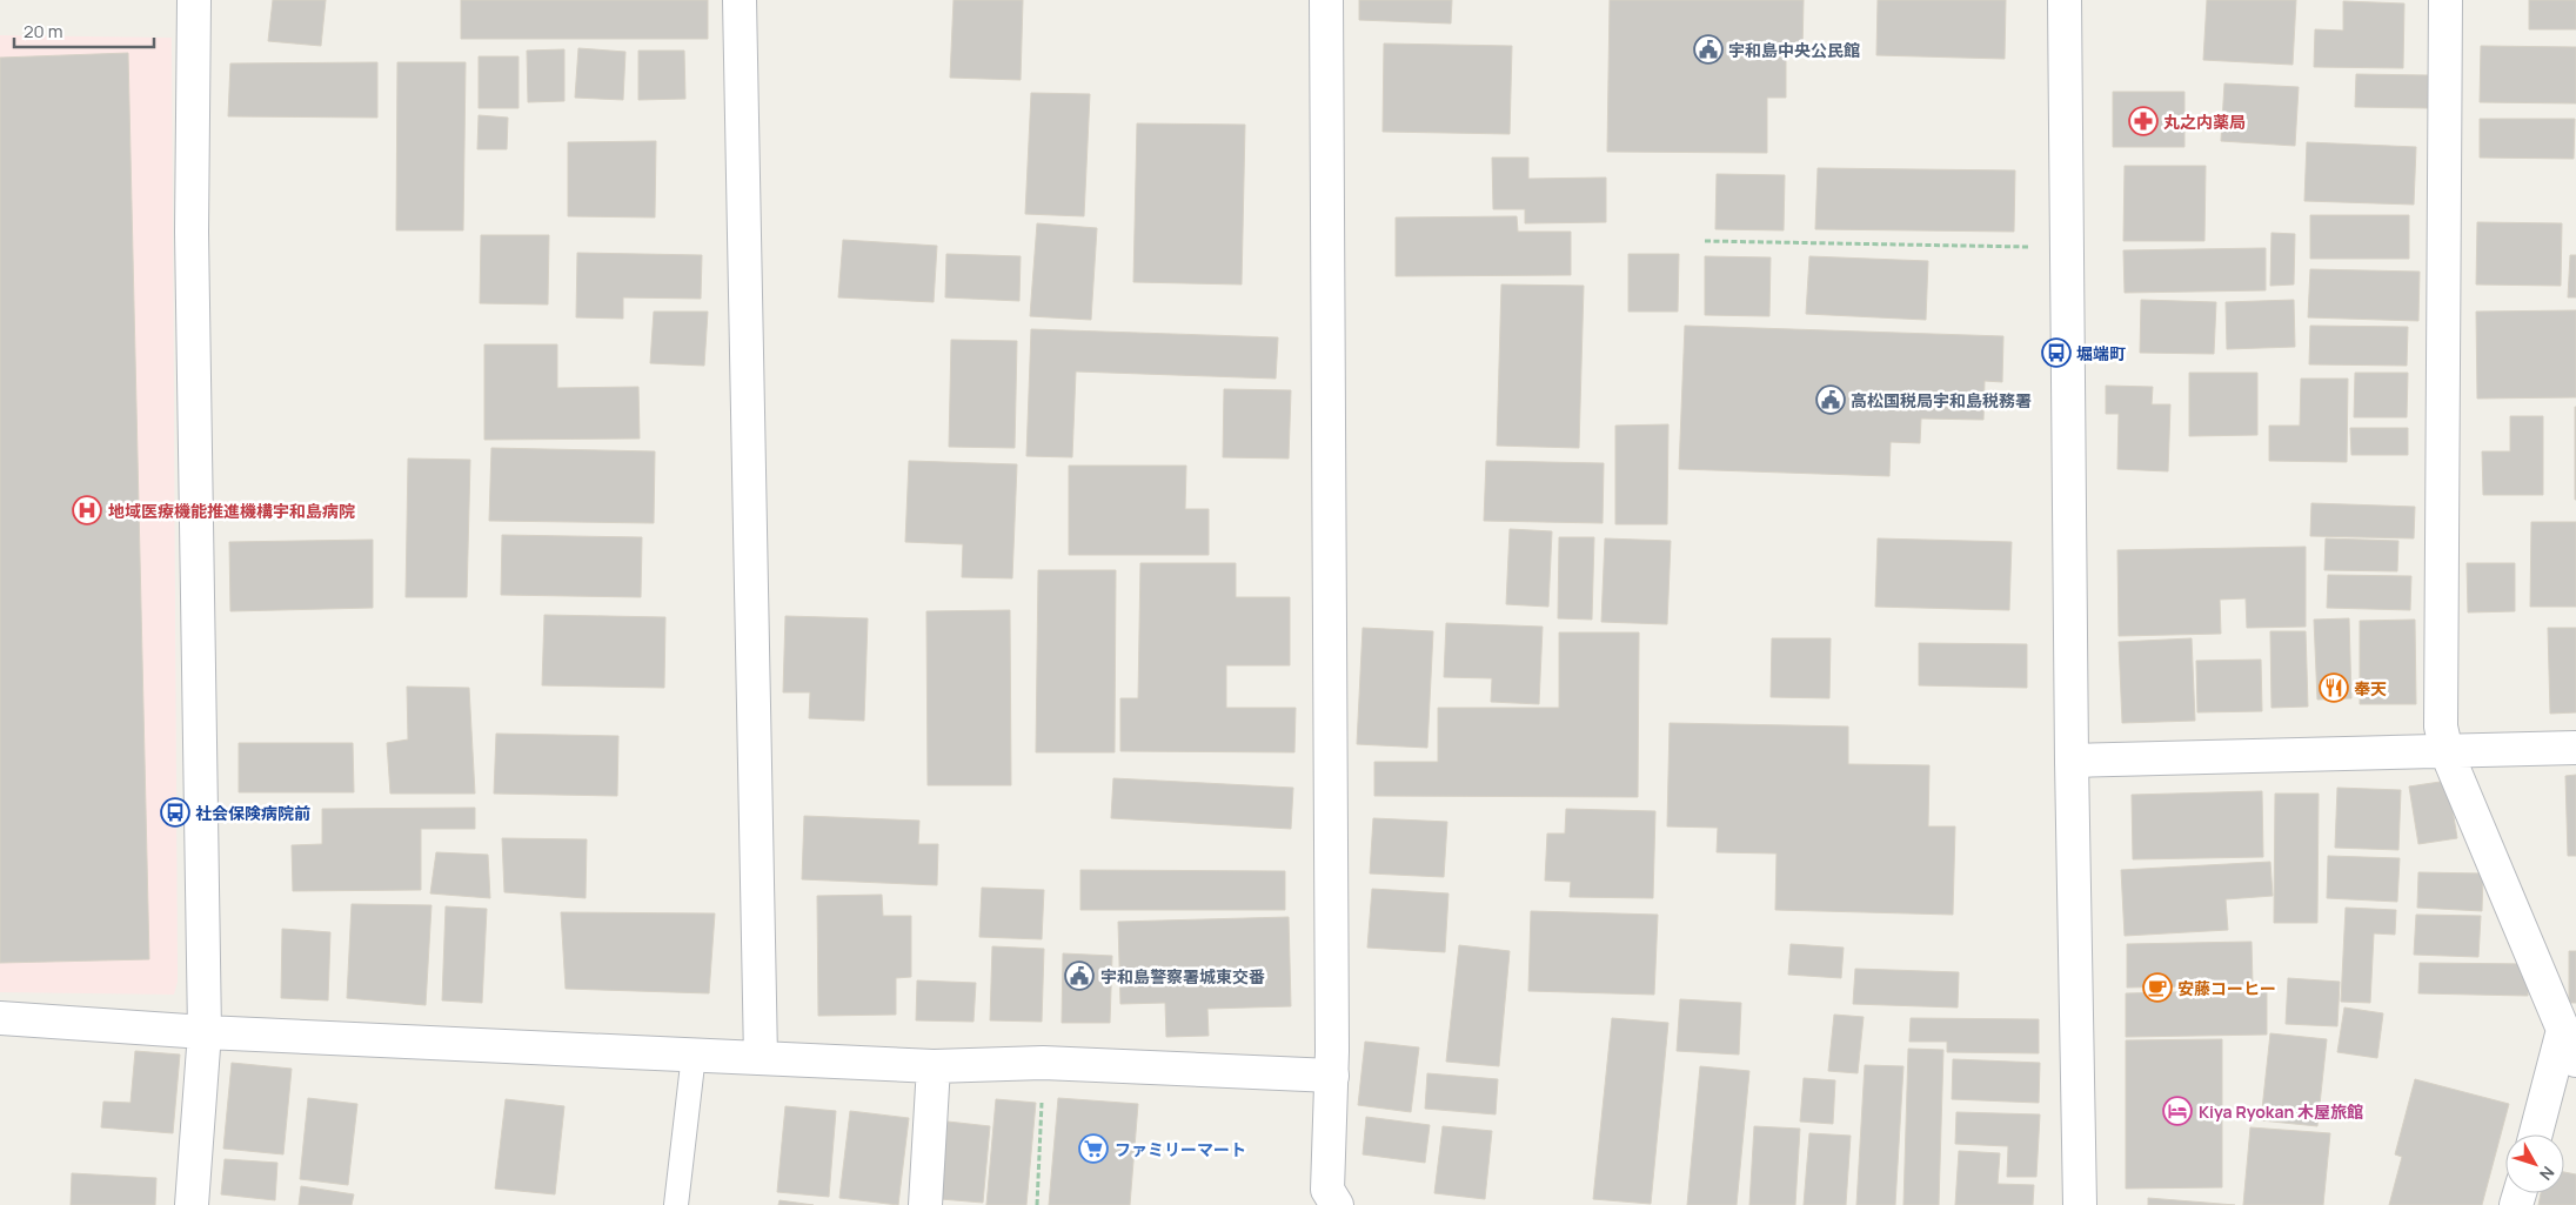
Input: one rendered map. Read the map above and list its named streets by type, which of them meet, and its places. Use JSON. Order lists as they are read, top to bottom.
{
  "places": {
    "public building": ["宇和島中央公民館", "高松国税局宇和島税務署", "宇和島警察署城東交番"],
    "pharmacy": ["丸之内薬局"],
    "bus stop": ["堀端町", "社会保険病院前"],
    "hospital": ["地域医療機能推進機構宇和島病院"],
    "restaurant": ["奉天"],
    "cafe": ["安藤コーヒー"],
    "hotel": ["Kiya Ryokan 木屋旅館"],
    "supermarket": ["ファミリーマート"]
  },
  "scale_bar": "20 m",
  "north": "bottom right"
}
